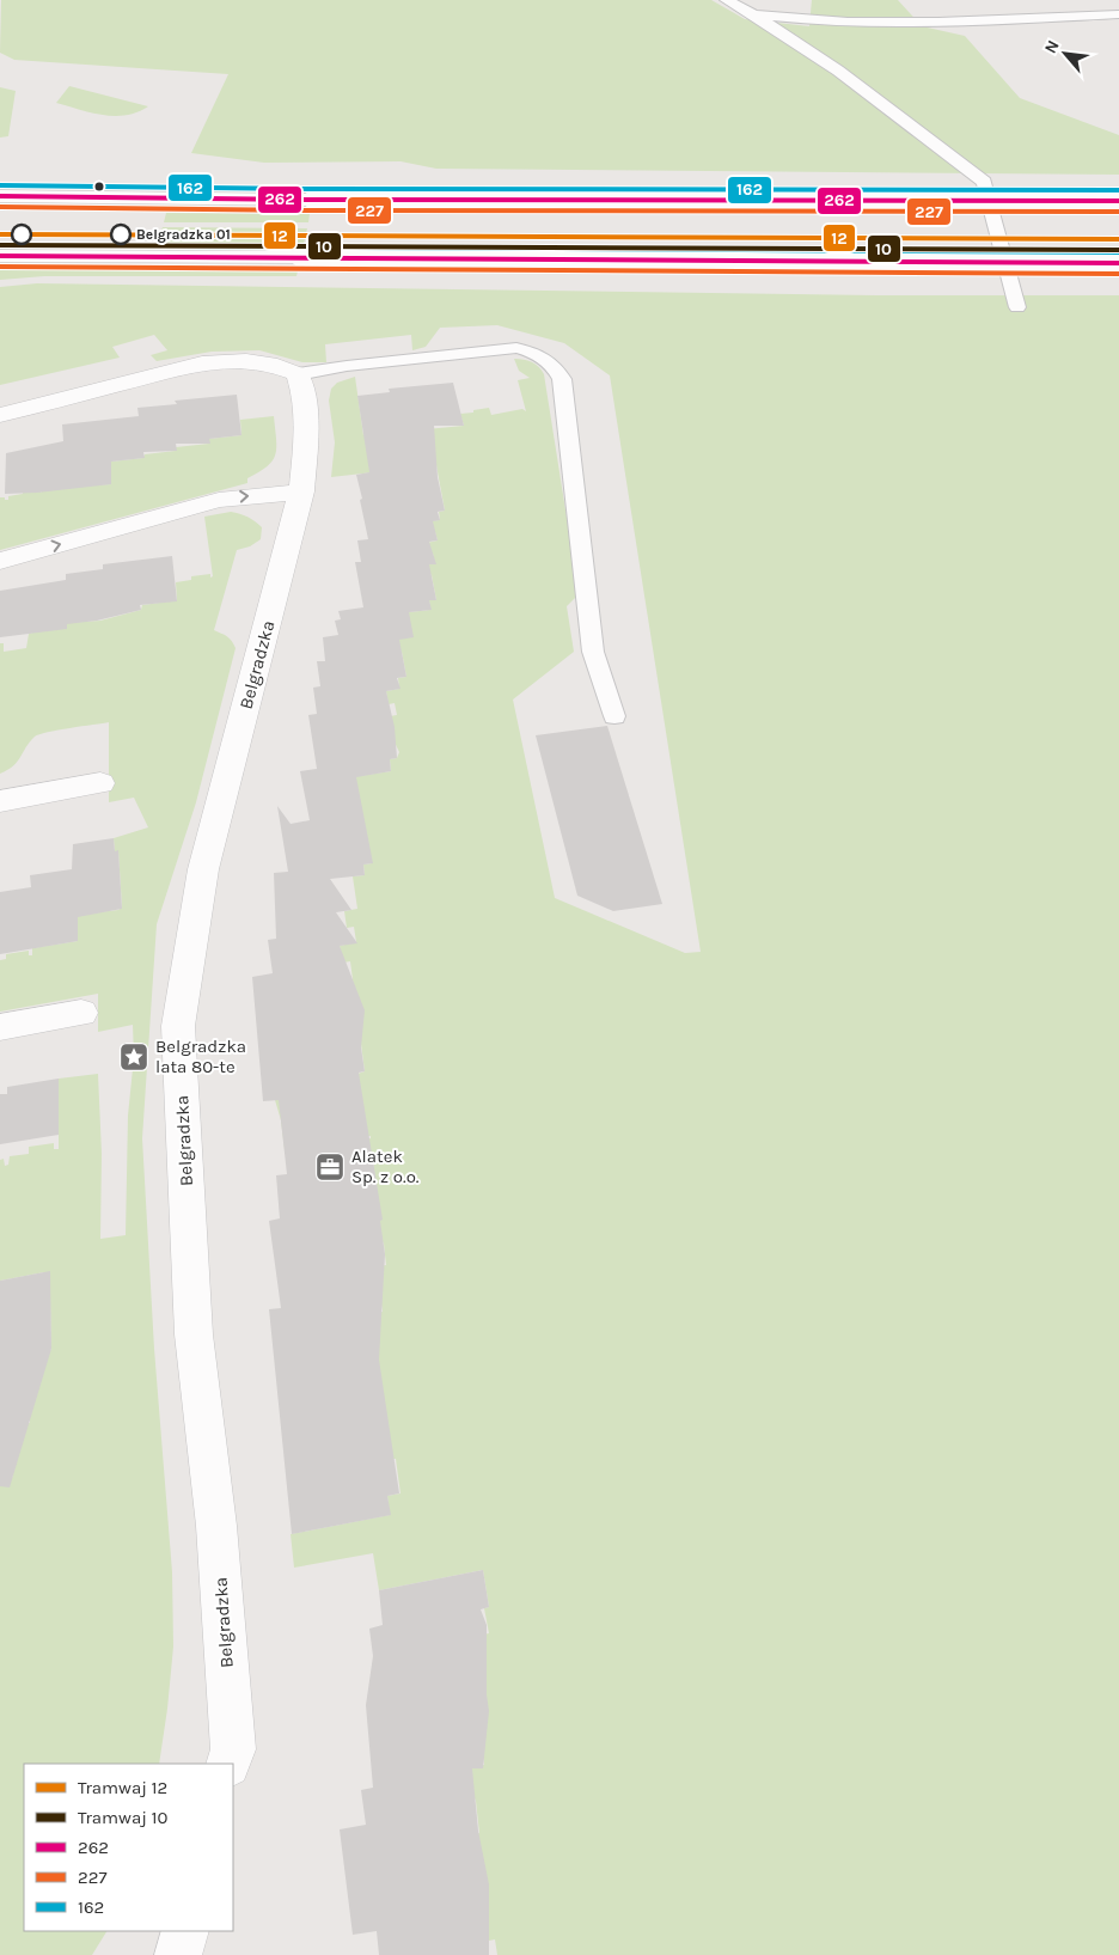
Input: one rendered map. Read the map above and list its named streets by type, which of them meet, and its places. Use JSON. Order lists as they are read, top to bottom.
{
  "streets": {
    "main road": ["Belgradzka"]
  },
  "places": {
    "other": ["Belgradzka 01"],
    "place": ["Belgradzka lata 80-te"],
    "office": ["Alatek Sp. z o.o."]
  },
  "lines": [
    "transit line 162",
    "transit line 262",
    "transit line 227",
    "tram line 12",
    "tram line 10"
  ],
  "legend": [
    "Tramwaj 12",
    "Tramwaj 10",
    "262",
    "227",
    "162"
  ],
  "north": "top left"
}
